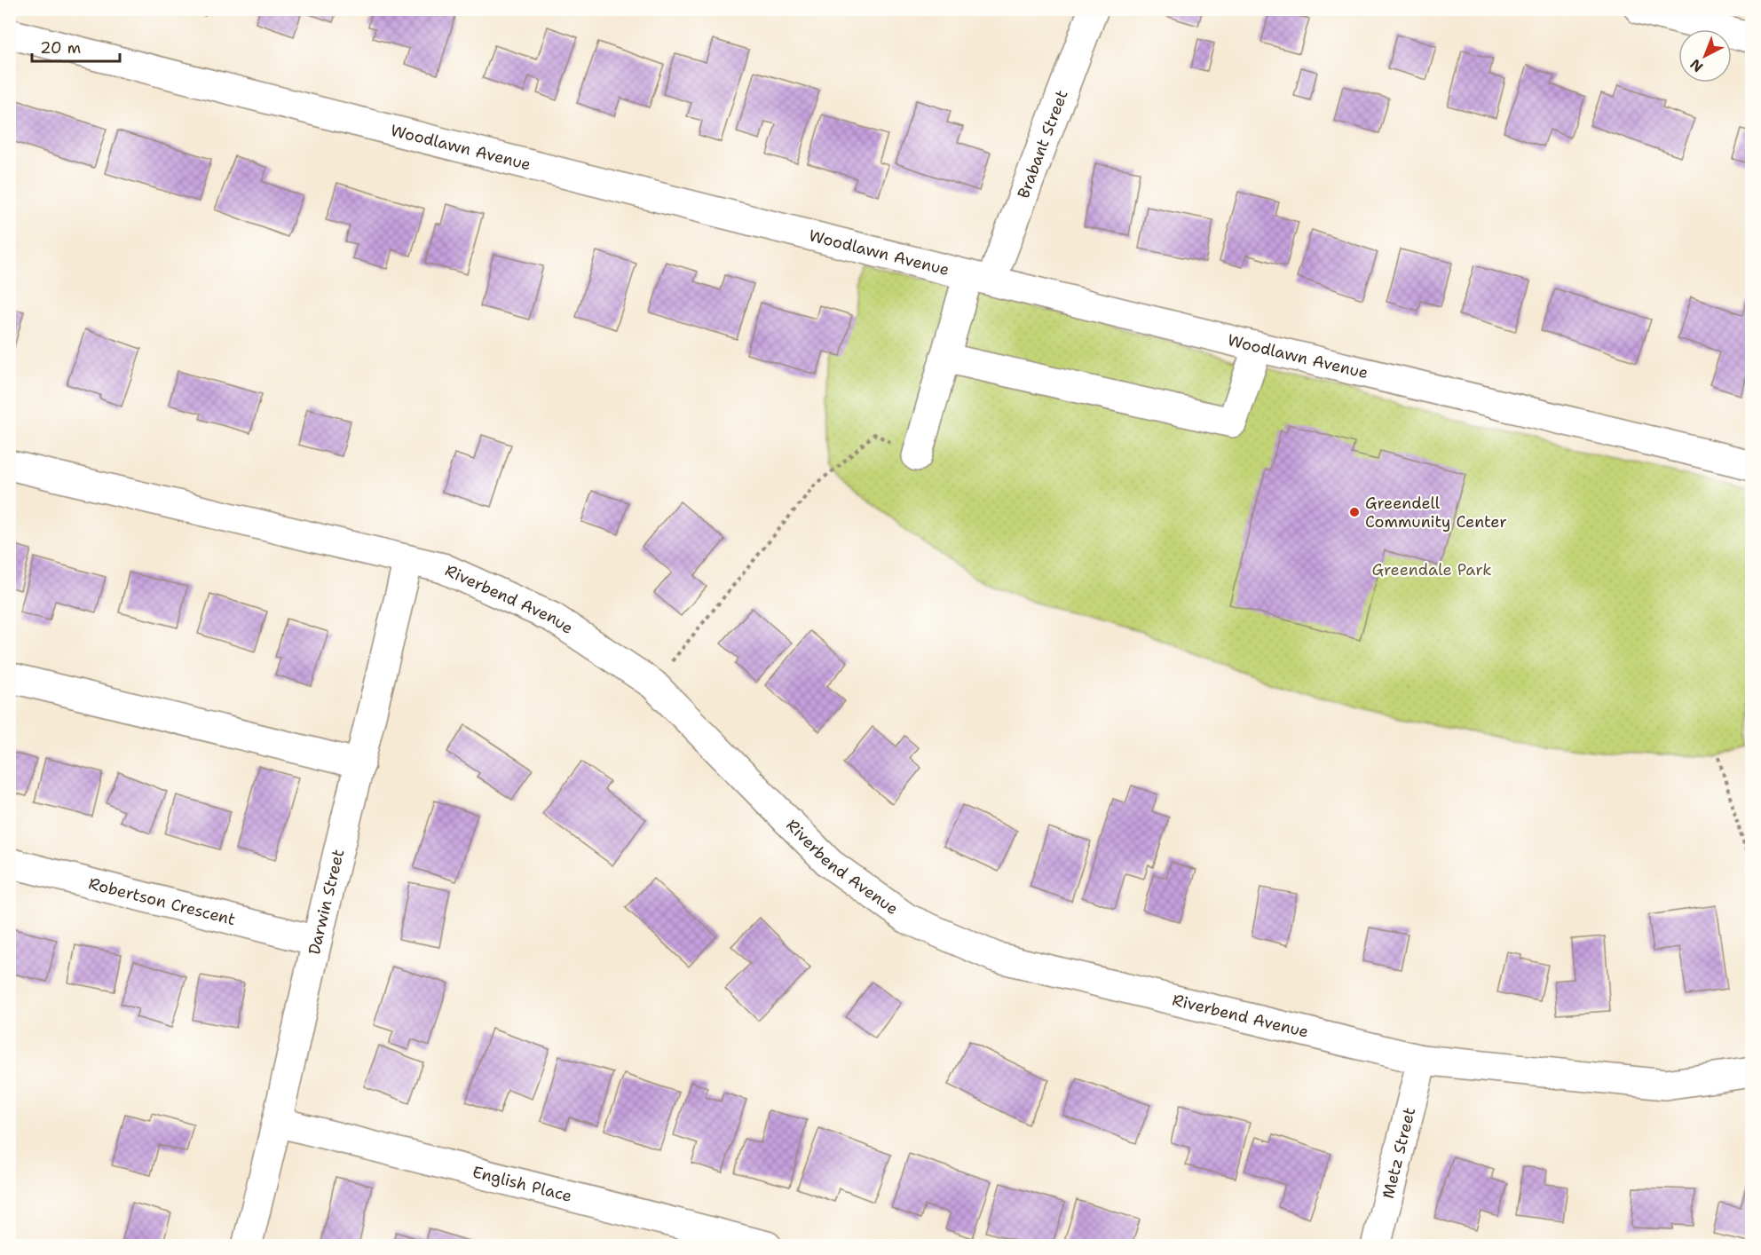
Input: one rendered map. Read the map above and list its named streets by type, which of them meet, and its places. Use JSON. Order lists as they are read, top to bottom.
{
  "streets": {
    "street": [
      "Brabant Street",
      "Woodlawn Avenue",
      "Riverbend Avenue",
      "Robertson Crescent",
      "Darwin Street",
      "Metz Street",
      "English Place"
    ]
  },
  "crossings": [
    ["Brabant Street", "Woodlawn Avenue"],
    ["Riverbend Avenue", "Darwin Street"],
    ["Riverbend Avenue", "Metz Street"],
    ["Robertson Crescent", "Darwin Street"],
    ["Darwin Street", "English Place"]
  ],
  "parks": ["Greendale Park"],
  "places": ["Greendell Community Center"],
  "scale_bar": "20 m",
  "north": "bottom left"
}
